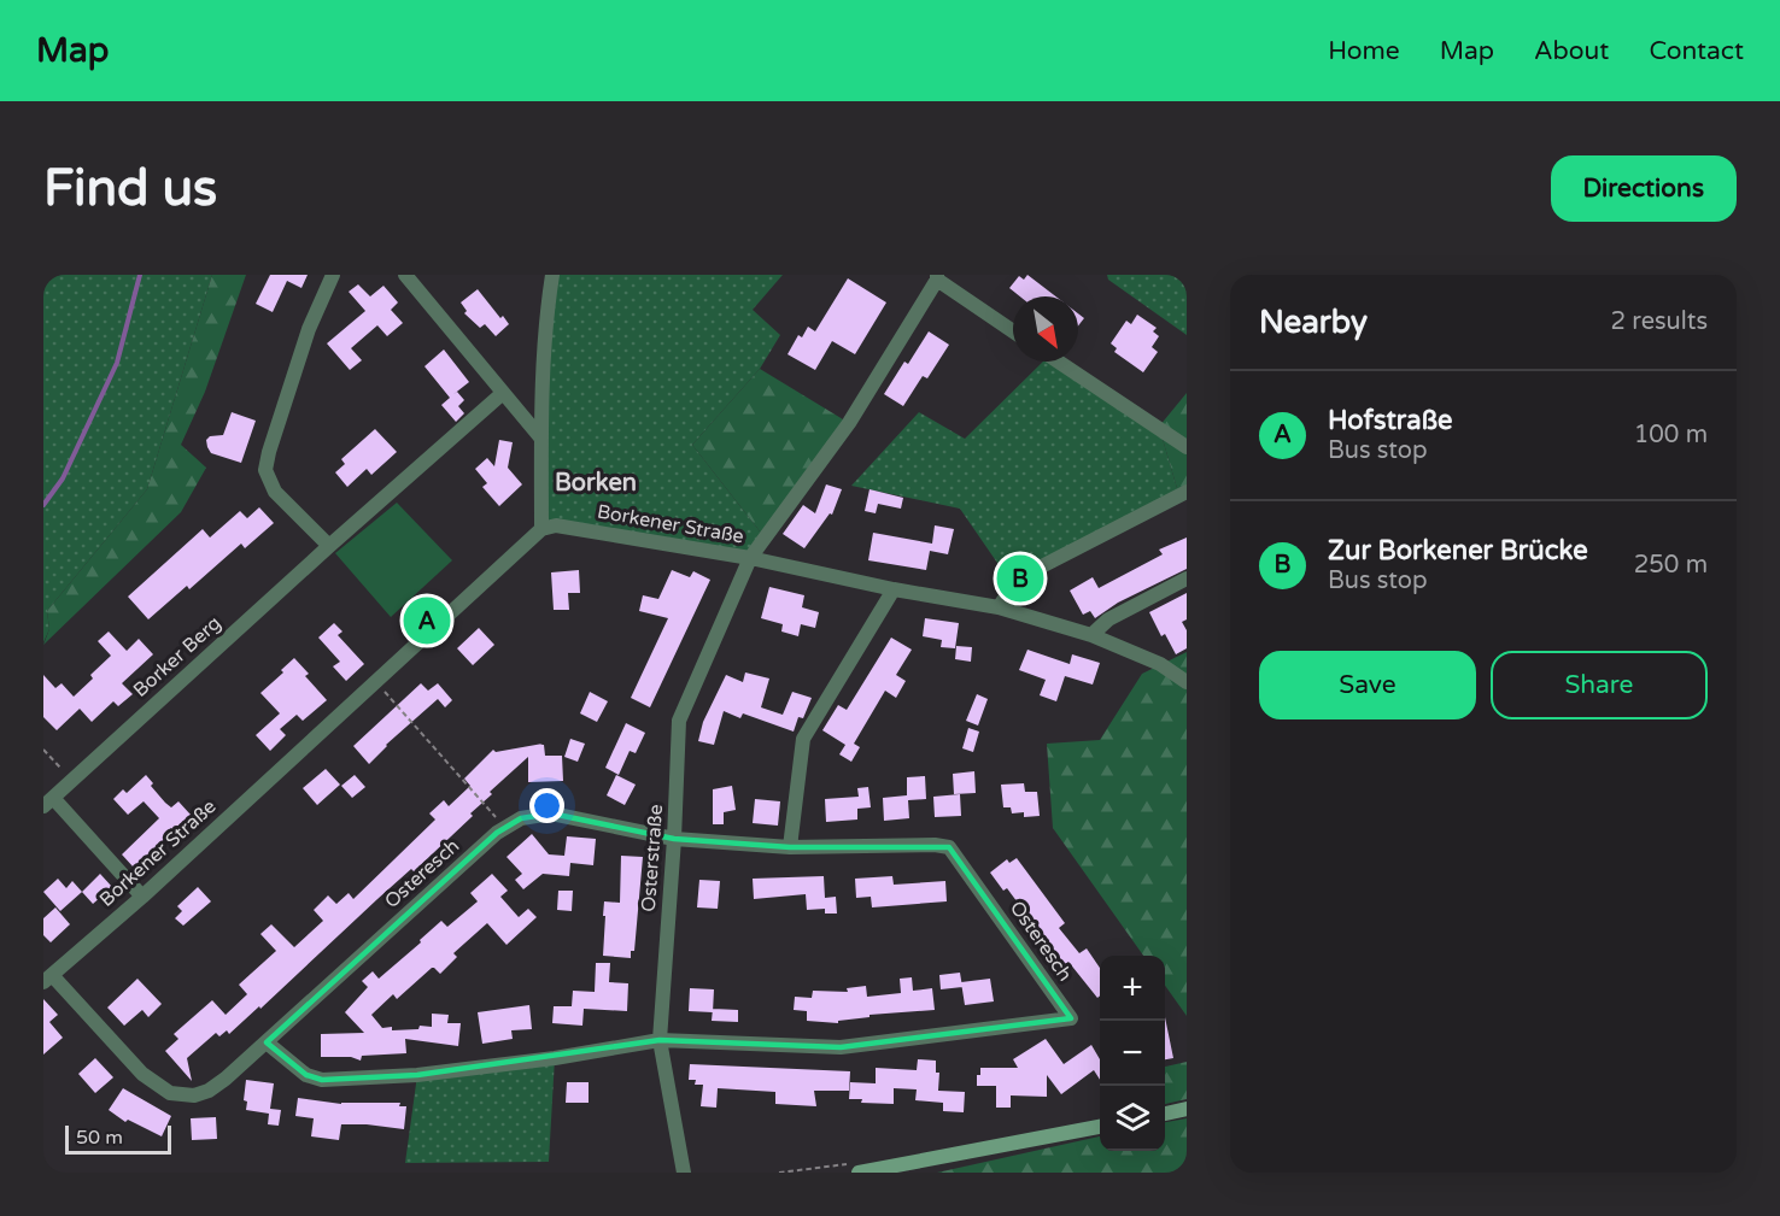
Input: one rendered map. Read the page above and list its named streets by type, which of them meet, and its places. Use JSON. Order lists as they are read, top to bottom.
{
  "streets": {
    "street": [
      "Borkener Straße",
      "Borker Berg",
      "Osterstraße",
      "Osteresch"
    ]
  },
  "crossings": [
    ["Borkener Straße", "Borker Berg"],
    ["Borkener Straße", "Osterstraße"],
    ["Borkener Straße", "Osteresch"],
    ["Osterstraße", "Osteresch"]
  ],
  "districts": ["Borken"],
  "scale_bar": "50 m",
  "north": "bottom right",
  "page": {
    "header": "Map",
    "nav": [
      "Home",
      "Map",
      "About",
      "Contact"
    ],
    "buttons": [
      "Directions",
      ["Save", "Share"]
    ],
    "title": "Find us",
    "heading": ["Nearby", "2 results"],
    "list": [
      {
        "mark": "A",
        "name": "Hofstraße",
        "note": "Bus stop",
        "value": "100 m"
      },
      {
        "mark": "B",
        "name": "Zur Borkener Brücke",
        "note": "Bus stop",
        "value": "250 m"
      }
    ],
    "pins": ["B", "A"],
    "map_buttons": ["+", "−"],
    "scale": "50 m"
  }
}
